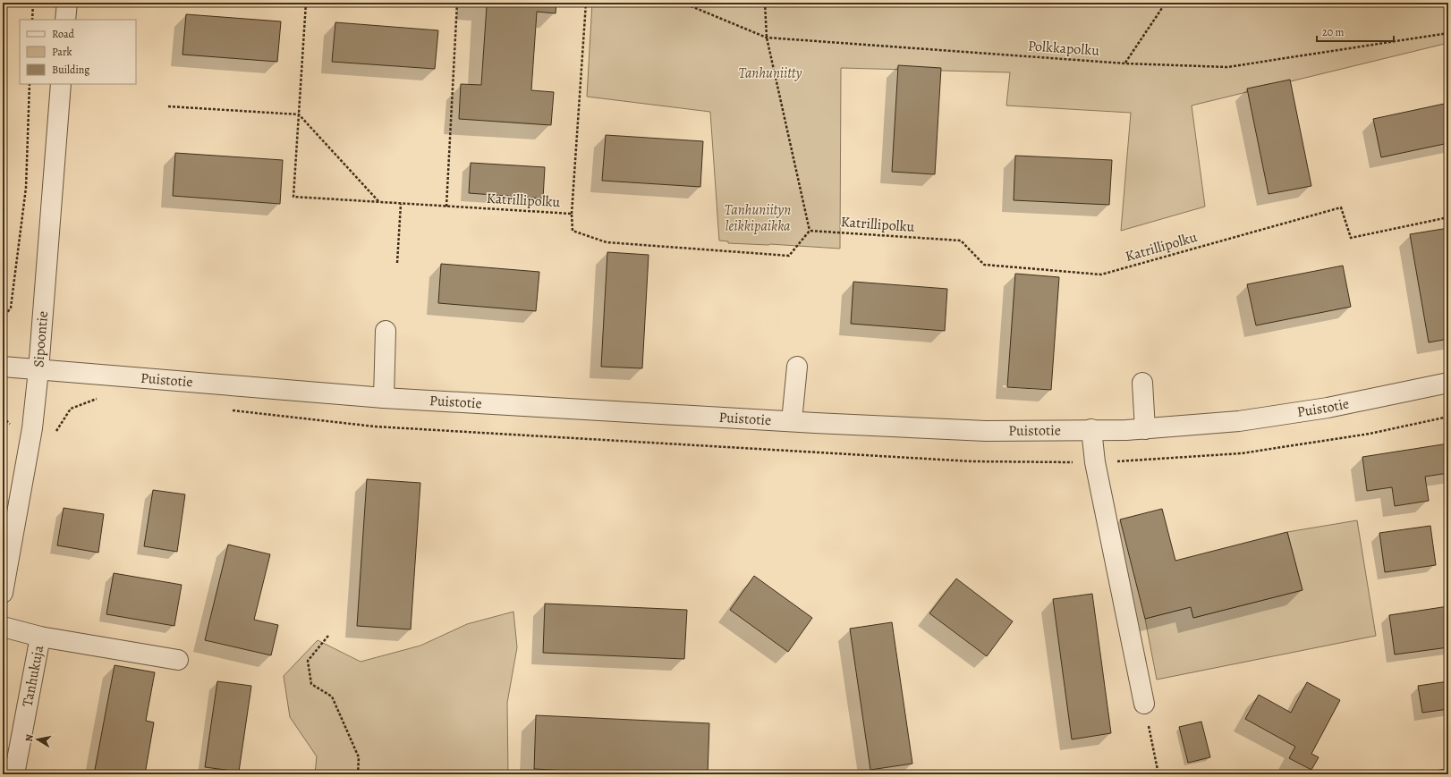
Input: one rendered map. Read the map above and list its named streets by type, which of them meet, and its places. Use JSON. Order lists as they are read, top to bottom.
{
  "streets": {
    "street": ["Sipoontie", "Puistotie", "Tanhukuja"],
    "path": ["Polkkapolku", "Katrillipolku"]
  },
  "crossings": [
    ["Sipoontie", "Puistotie"]
  ],
  "parks": ["Tanhuniitty", "Tanhuniityn leikkipaikka"],
  "legend": ["Road", "Park", "Building"],
  "scale_bar": "20 m",
  "north": "left"
}
